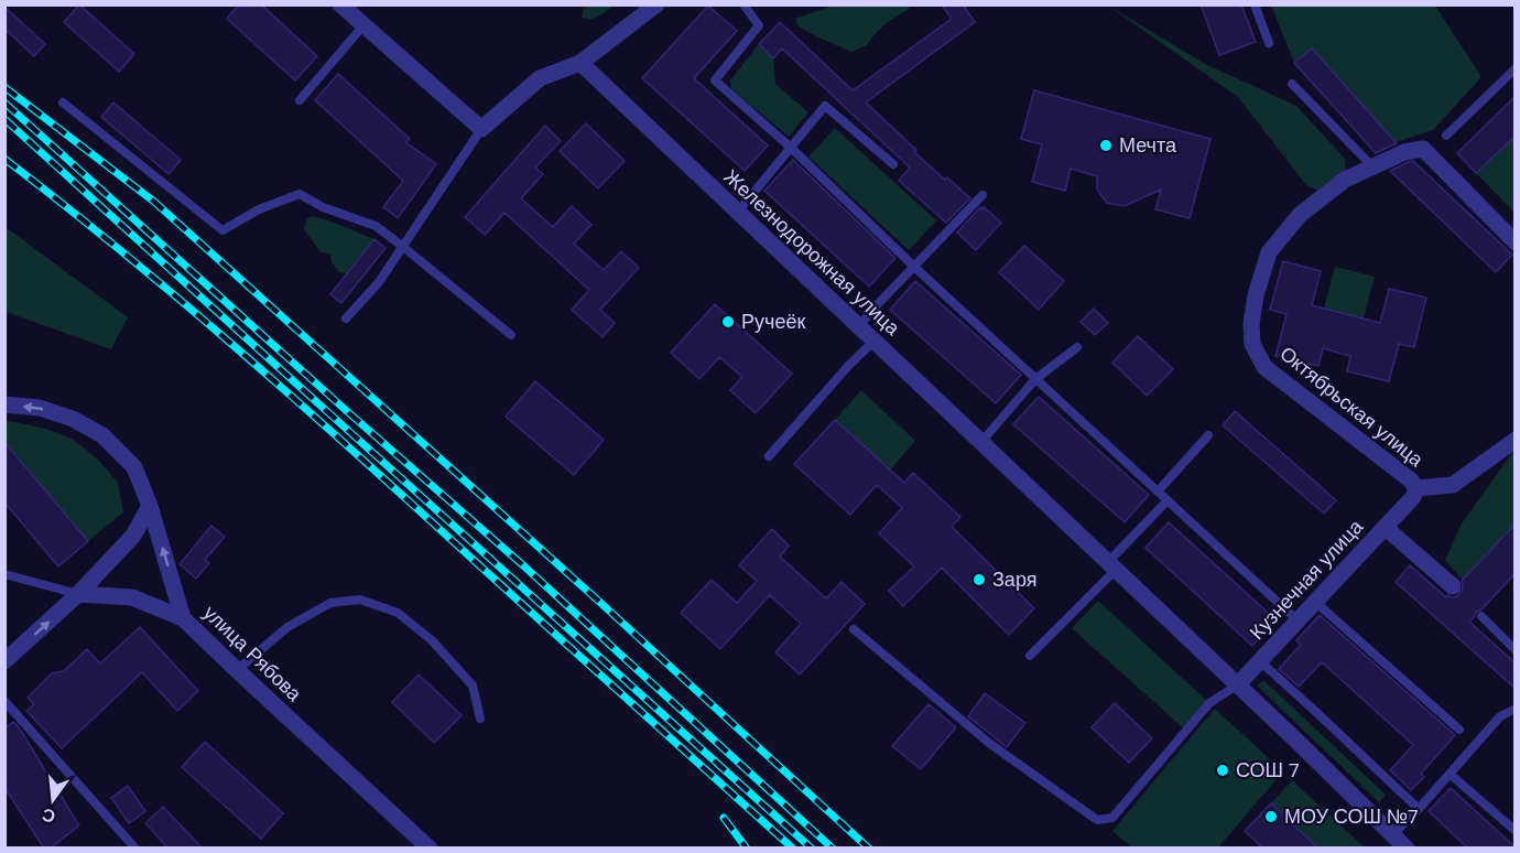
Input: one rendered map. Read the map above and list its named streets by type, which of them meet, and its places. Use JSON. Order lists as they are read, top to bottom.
{
  "streets": {
    "street": [
      "Железнодорожная улица",
      "Октябрьская улица",
      "Кузнечная улица",
      "улица Рябова"
    ]
  },
  "crossings": [
    ["Октябрьская улица", "Кузнечная улица"]
  ],
  "one_way": ["улица Рябова"],
  "places": [
    "Мечта",
    "Ручеёк",
    "Заря",
    "СОШ 7",
    "МОУ СОШ №7"
  ],
  "north": "bottom"
}
